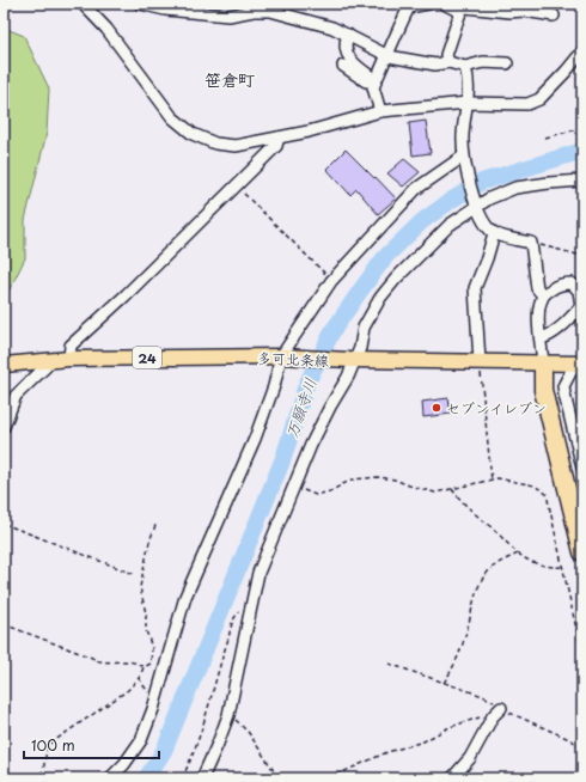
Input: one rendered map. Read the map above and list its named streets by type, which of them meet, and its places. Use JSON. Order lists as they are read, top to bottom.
{
  "streets": {
    "main road": ["24", "多可北条線"]
  },
  "districts": ["笹倉町"],
  "water": ["万願寺川"],
  "places": ["セブンイレブン"],
  "scale_bar": "100 m"
}
